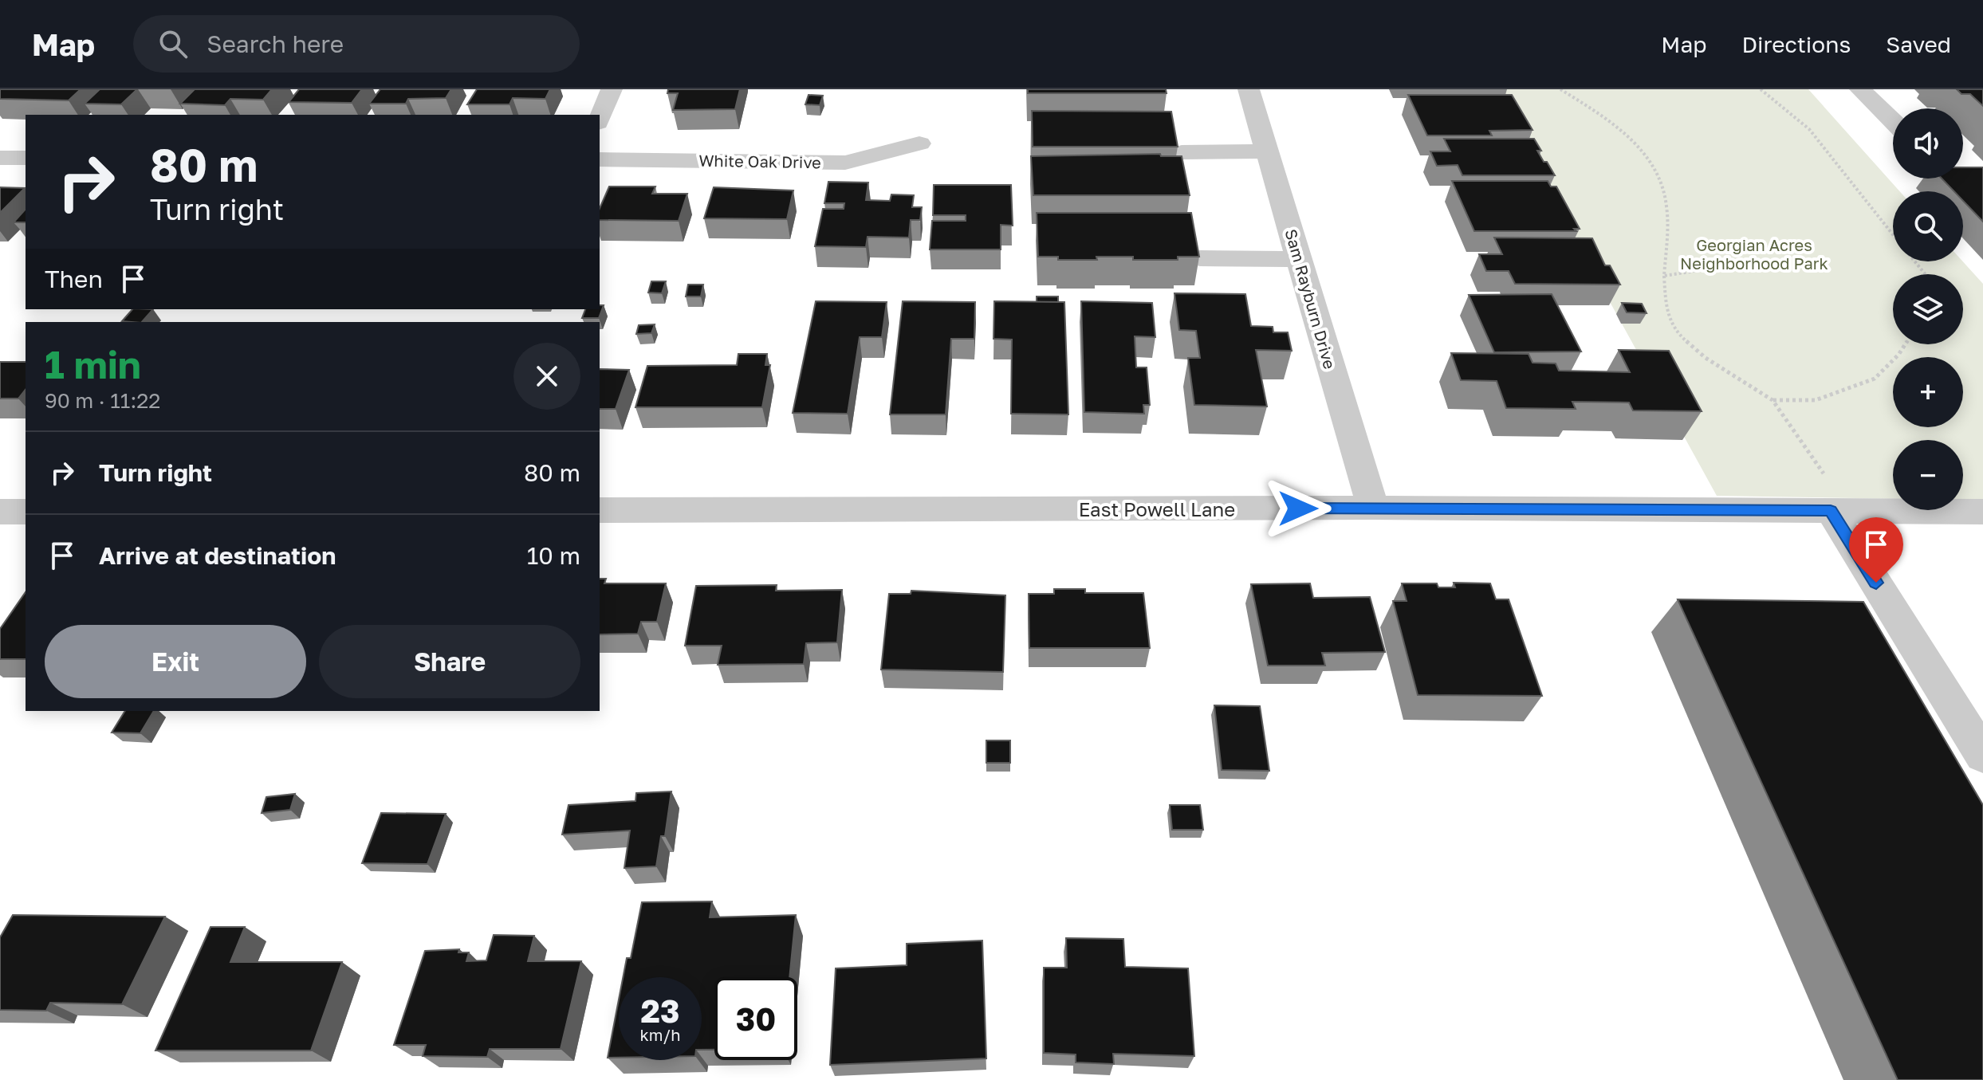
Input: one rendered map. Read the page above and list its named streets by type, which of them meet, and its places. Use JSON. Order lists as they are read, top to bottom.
{
  "streets": {
    "street": ["White Oak Drive", "Sam Rayburn Drive", "East Powell Lane"]
  },
  "crossings": [
    ["Sam Rayburn Drive", "East Powell Lane"]
  ],
  "parks": ["Georgian Acres Neighborhood Park"],
  "page": {
    "header": "Map",
    "search": "Search here",
    "nav": ["Map", "Directions", "Saved"],
    "map_buttons": ["+", "−"],
    "turn": ["80 m", "Turn right"],
    "then": "Then",
    "heading": ["1 min", "90 m · 11:22"],
    "list": [
      {
        "name": "Turn right",
        "value": "80 m"
      },
      {
        "name": "Arrive at destination",
        "value": "10 m"
      }
    ],
    "buttons": ["Exit", "Share"],
    "speed": "23 km/h",
    "limit": "30"
  }
}
